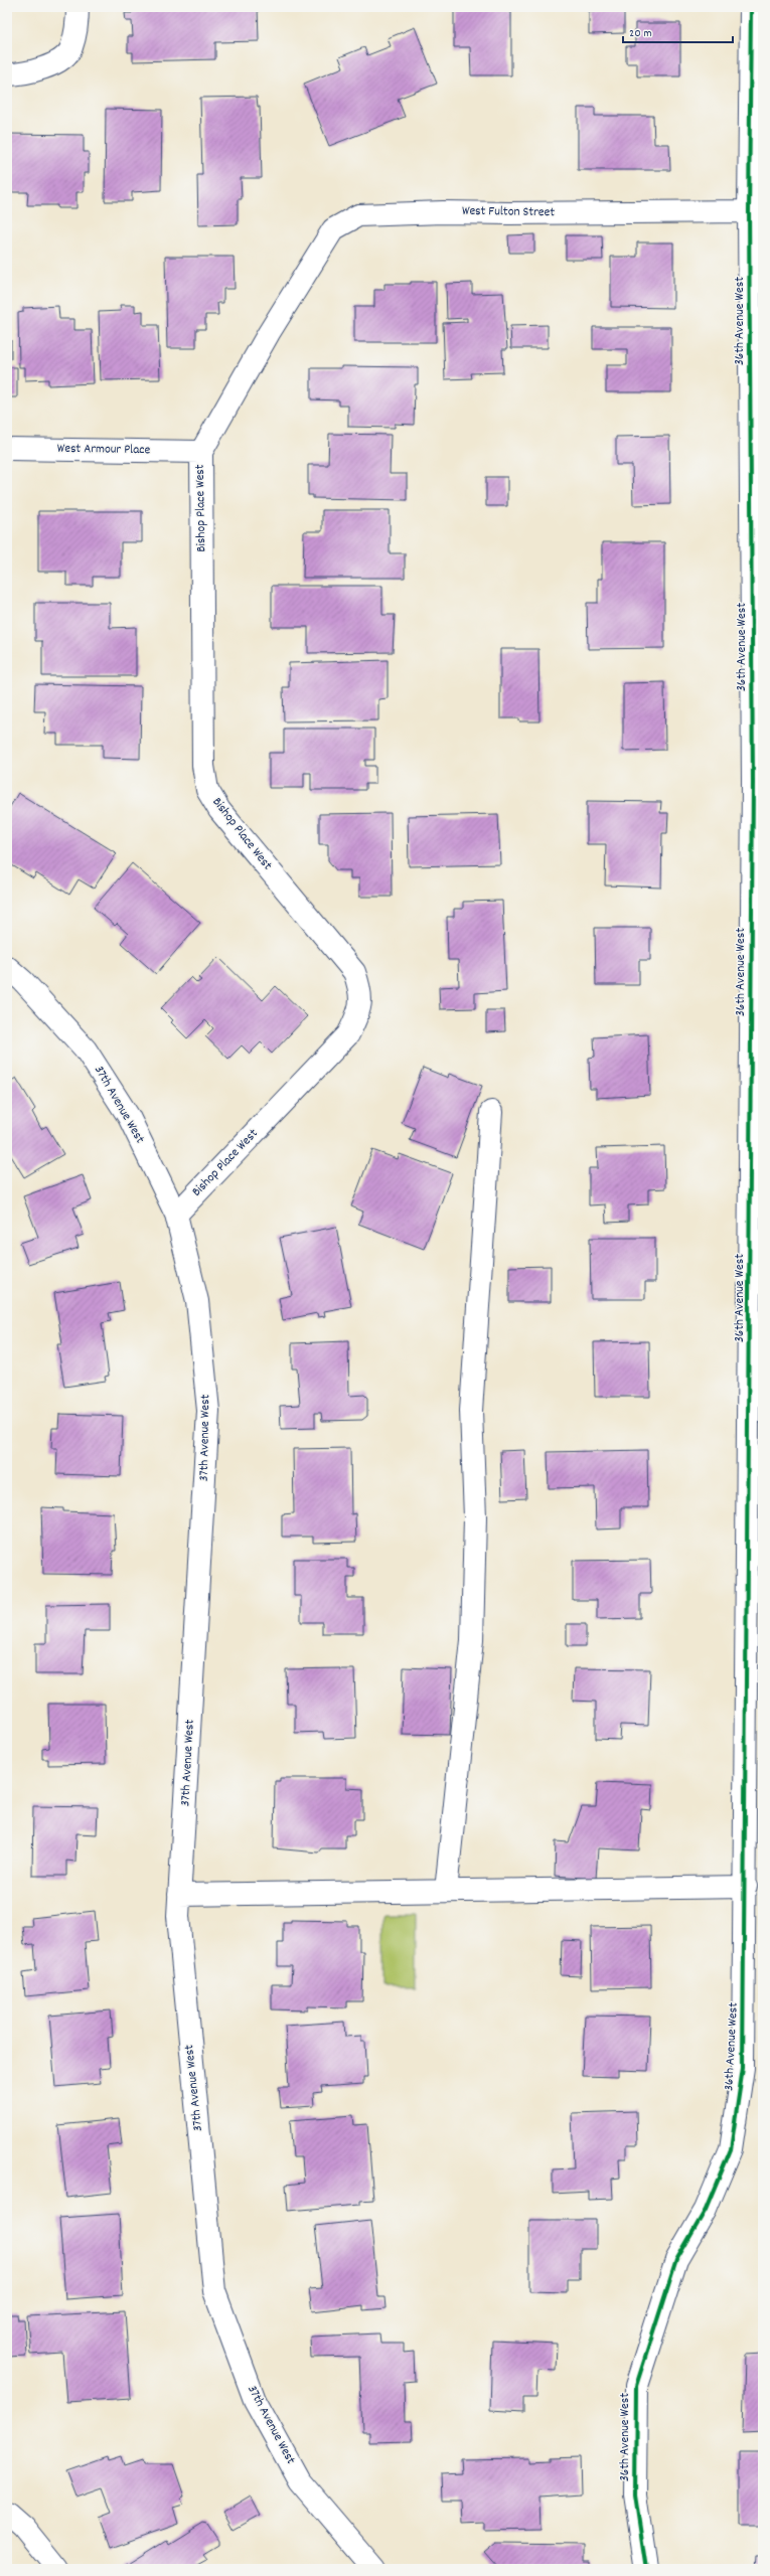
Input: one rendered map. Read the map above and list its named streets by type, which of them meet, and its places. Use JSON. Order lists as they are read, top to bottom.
{
  "streets": {
    "street": [
      "West Fulton Street",
      "36th Avenue West",
      "West Armour Place",
      "Bishop Place West",
      "37th Avenue West"
    ]
  },
  "crossings": [
    ["West Fulton Street", "36th Avenue West"],
    ["West Fulton Street", "Bishop Place West"],
    ["West Armour Place", "Bishop Place West"],
    ["Bishop Place West", "37th Avenue West"]
  ],
  "scale_bar": "20 m"
}
